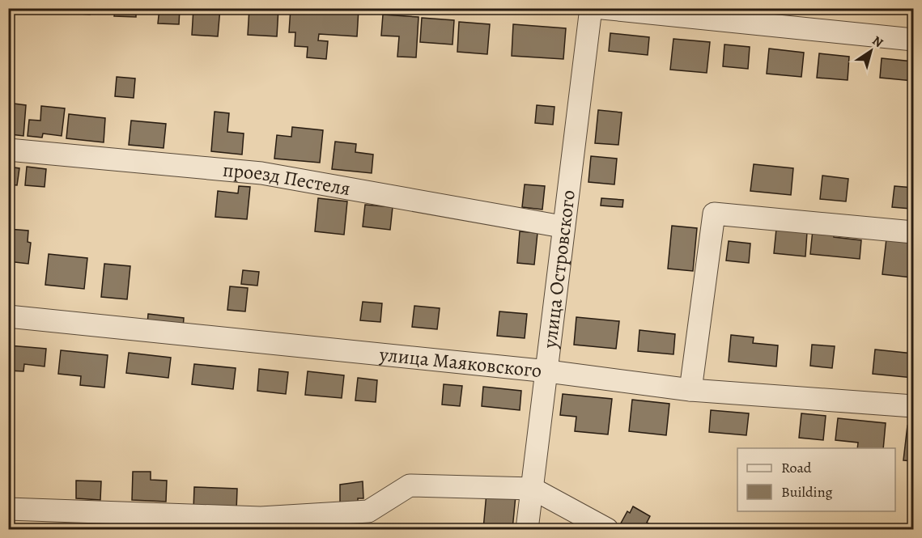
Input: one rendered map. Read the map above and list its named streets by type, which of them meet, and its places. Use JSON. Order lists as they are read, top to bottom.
{
  "streets": {
    "street": ["проезд Пестеля", "улица Островского", "улица Маяковского"]
  },
  "crossings": [
    ["проезд Пестеля", "улица Островского"],
    ["улица Островского", "улица Маяковского"]
  ],
  "legend": ["Road", "Building"],
  "north": "top right"
}
